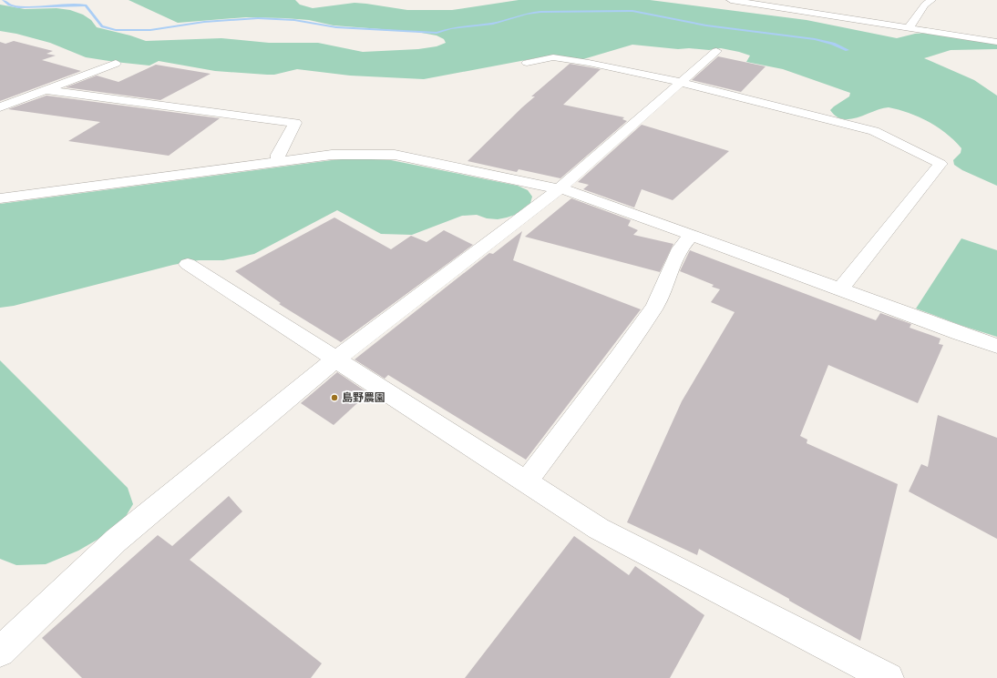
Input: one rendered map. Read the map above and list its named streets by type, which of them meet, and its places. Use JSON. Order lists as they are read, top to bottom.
{
  "places": ["島野農園"]
}
